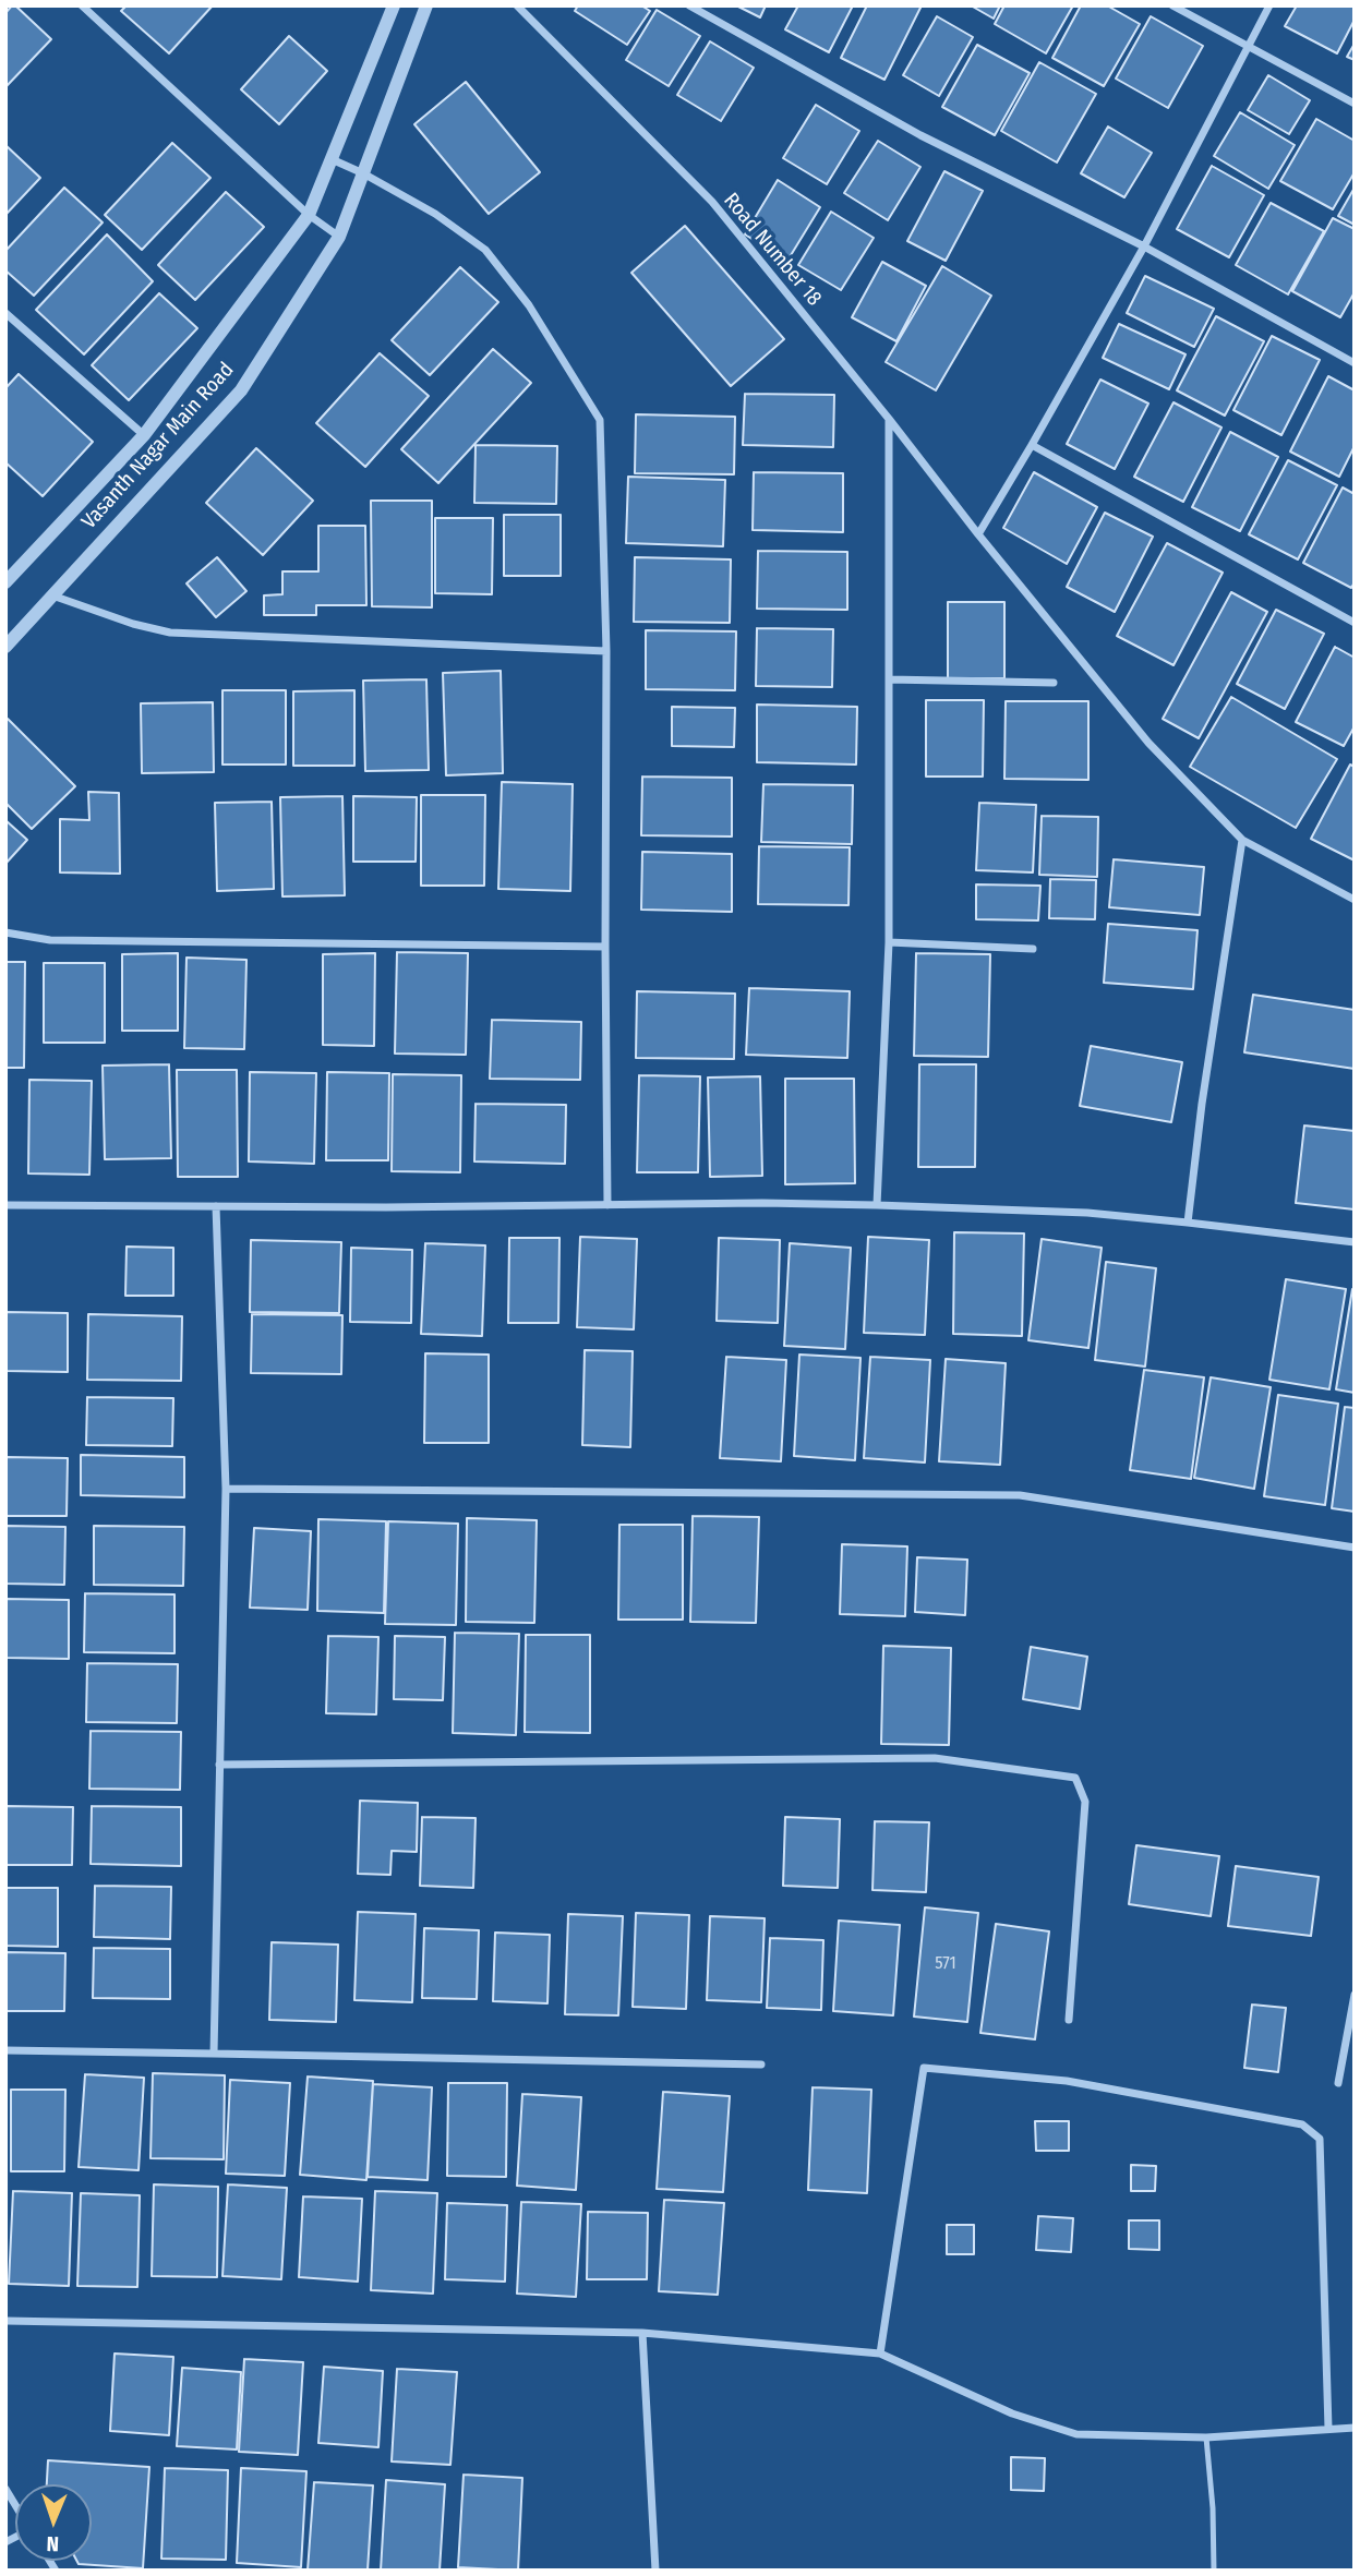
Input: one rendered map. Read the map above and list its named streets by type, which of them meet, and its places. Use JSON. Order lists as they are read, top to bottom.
{
  "streets": {
    "street": ["Road Number 18", "Vasanth Nagar Main Road"]
  },
  "house_numbers": ["571"],
  "north": "bottom"
}
